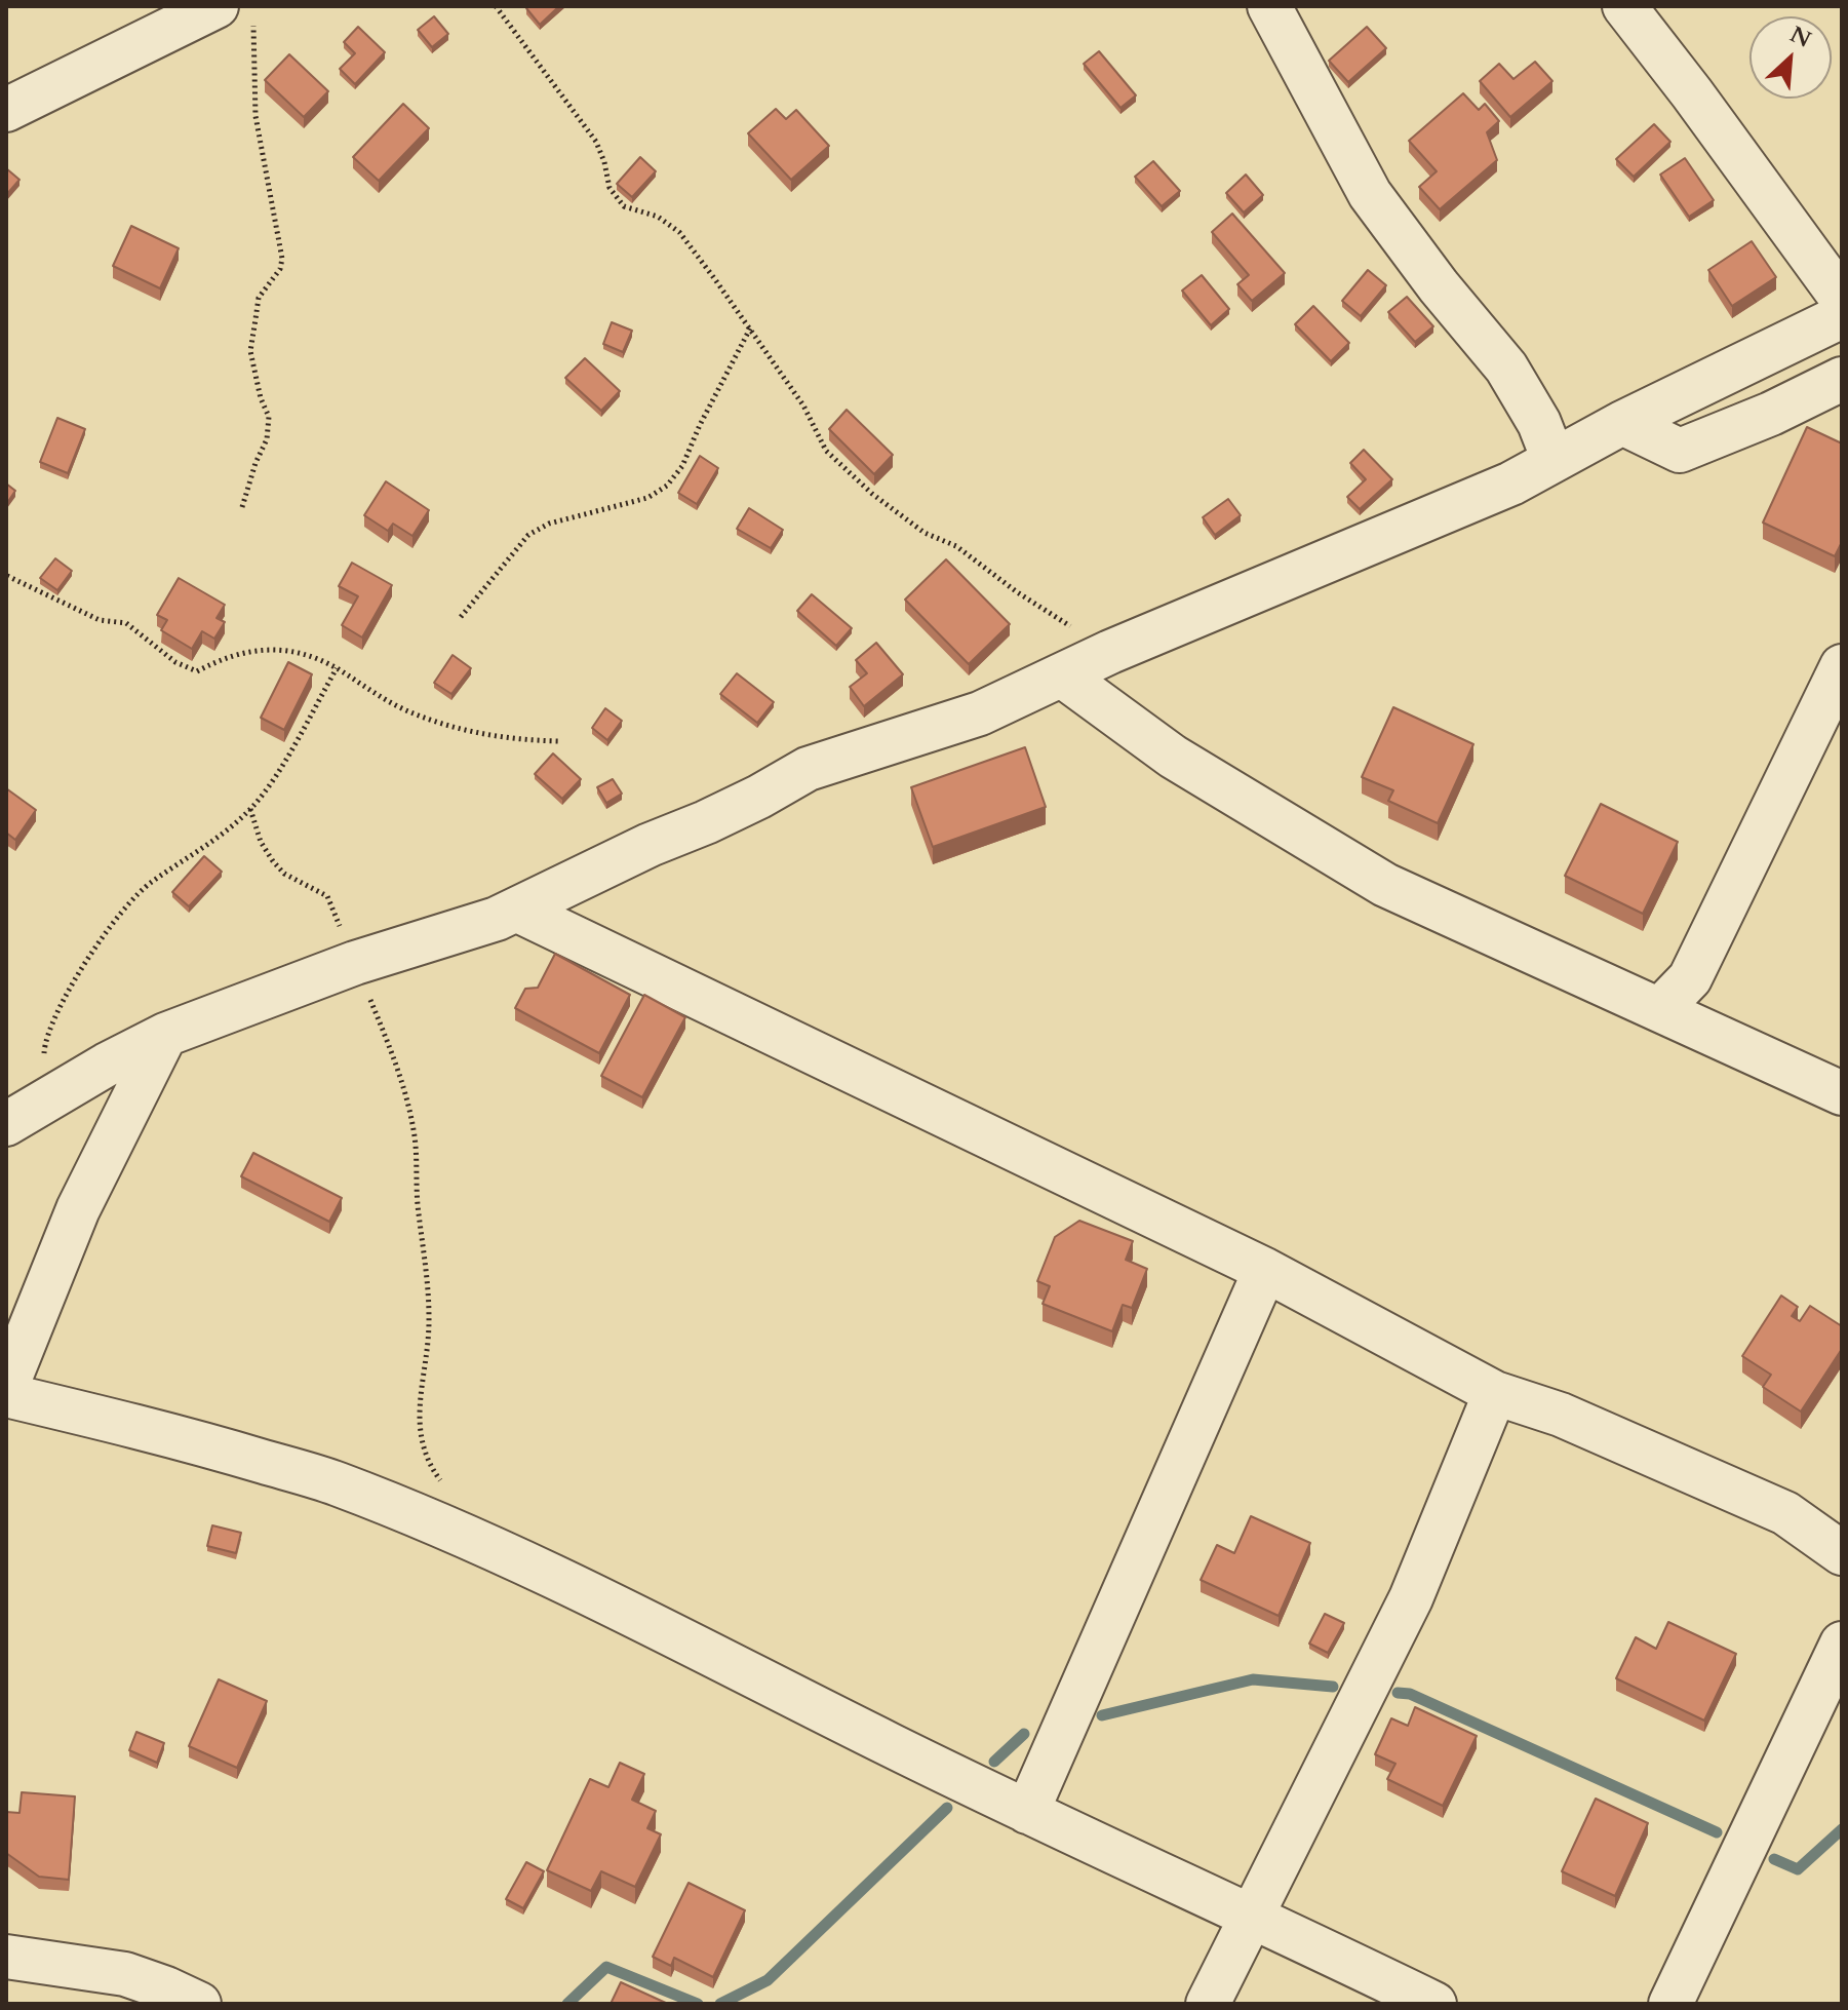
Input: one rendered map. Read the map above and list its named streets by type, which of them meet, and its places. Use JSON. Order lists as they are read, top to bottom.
{
  "north": "top right"
}
